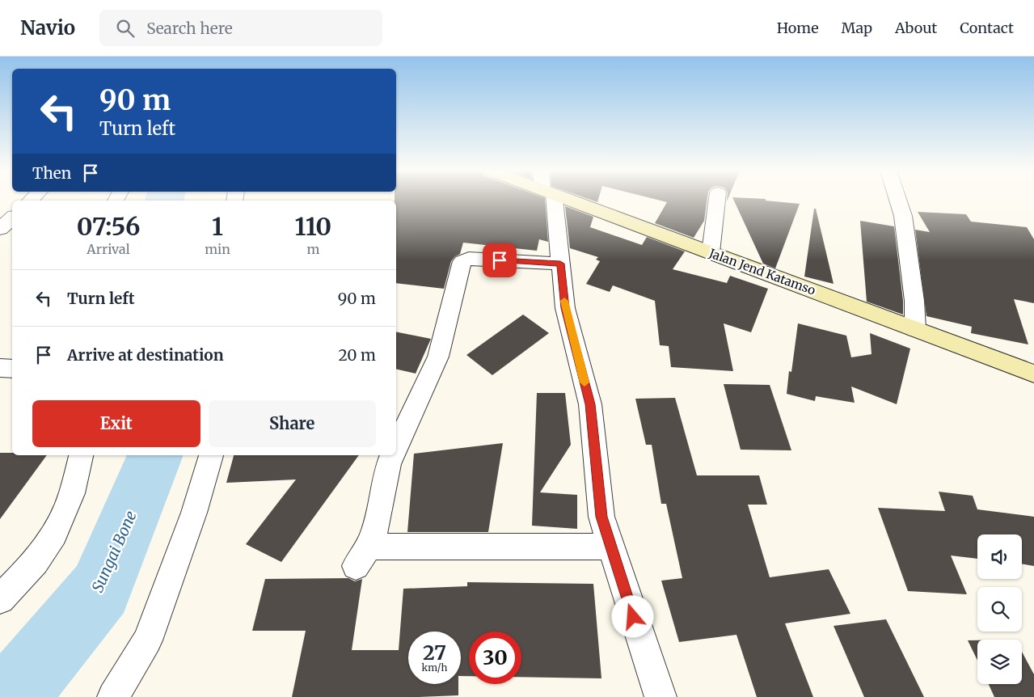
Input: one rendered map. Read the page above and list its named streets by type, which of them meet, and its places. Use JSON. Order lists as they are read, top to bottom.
{
  "streets": {
    "street": ["Jalan Jend Katamso"]
  },
  "water": ["Sungai Bone"],
  "page": {
    "header": "Navio",
    "search": "Search here",
    "nav": [
      "Home",
      "Map",
      "About",
      "Contact"
    ],
    "turn": ["90 m", "Turn left"],
    "then": "Then",
    "eta": [
      "07:56",
      "Arrival",
      "1",
      "min",
      "110",
      "m"
    ],
    "list": [
      {
        "name": "Turn left",
        "value": "90 m"
      },
      {
        "name": "Arrive at destination",
        "value": "20 m"
      }
    ],
    "buttons": ["Exit", "Share"],
    "speed": "27 km/h",
    "limit": "30"
  }
}
